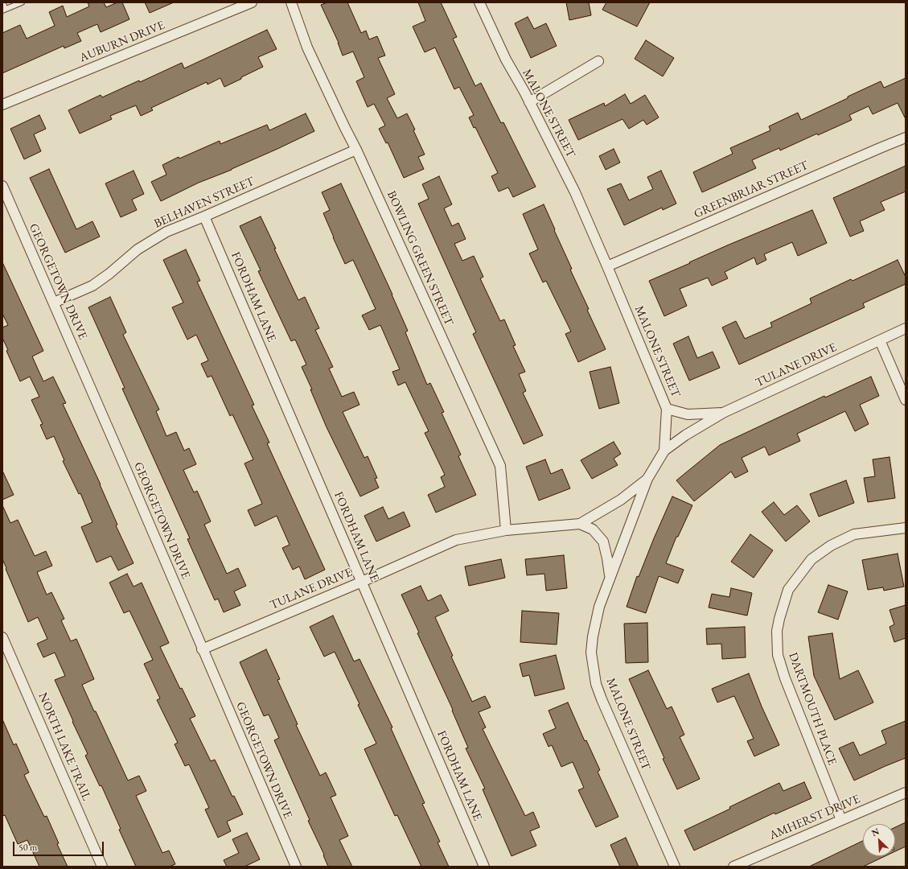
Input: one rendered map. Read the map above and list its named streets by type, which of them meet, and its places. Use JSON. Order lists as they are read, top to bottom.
{
  "streets": {
    "street": [
      "AUBURN DRIVE",
      "MALONE STREET",
      "GREENBRIAR STREET",
      "BELHAVEN STREET",
      "BOWLING GREEN STREET",
      "GEORGETOWN DRIVE",
      "FORDHAM LANE",
      "TULANE DRIVE",
      "DARTMOUTH PLACE",
      "NORTH LAKE TRAIL",
      "AMHERST DRIVE"
    ]
  },
  "crossings": [
    ["MALONE STREET", "GREENBRIAR STREET"],
    ["MALONE STREET", "TULANE DRIVE"],
    ["BELHAVEN STREET", "BOWLING GREEN STREET"],
    ["BELHAVEN STREET", "GEORGETOWN DRIVE"],
    ["BELHAVEN STREET", "FORDHAM LANE"],
    ["BOWLING GREEN STREET", "TULANE DRIVE"],
    ["GEORGETOWN DRIVE", "TULANE DRIVE"],
    ["FORDHAM LANE", "TULANE DRIVE"],
    ["DARTMOUTH PLACE", "AMHERST DRIVE"]
  ],
  "scale_bar": "50 m",
  "north": "top left"
}
